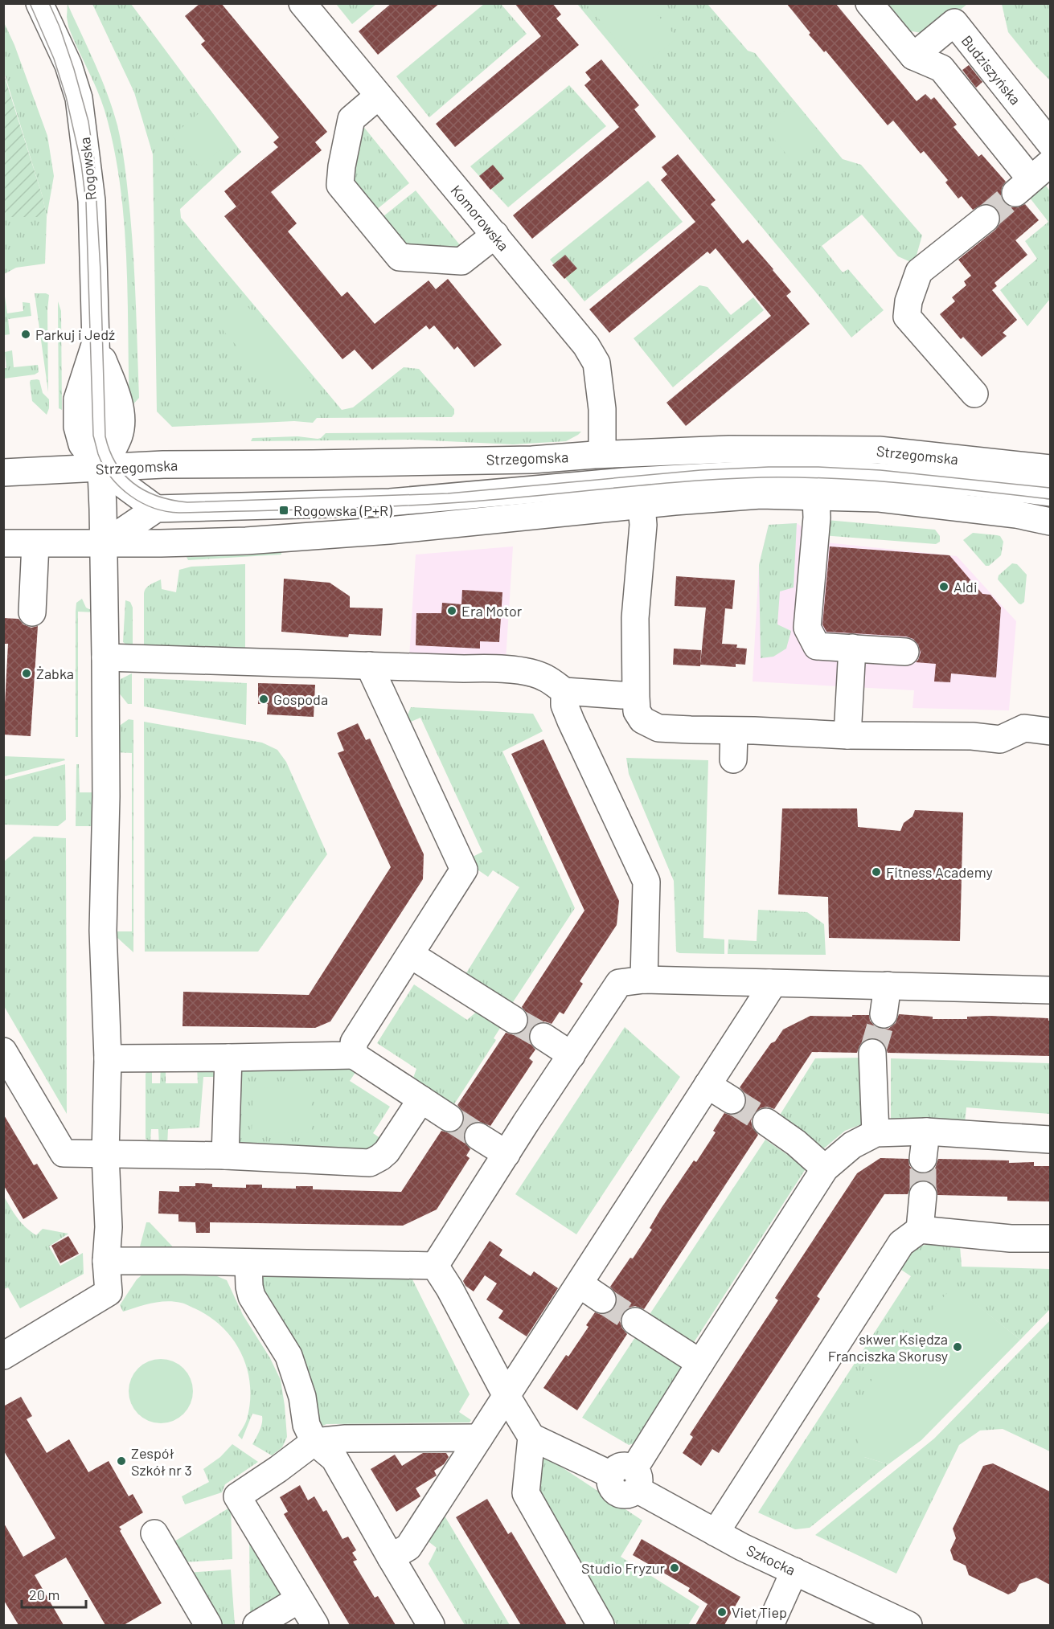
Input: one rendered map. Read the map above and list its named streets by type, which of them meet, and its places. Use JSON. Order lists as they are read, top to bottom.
{
  "streets": {
    "street": [
      "Budziszyńska",
      "Rogowska",
      "Komorowska",
      "Strzegomska",
      "Szkocka"
    ]
  },
  "crossings": [
    ["Rogowska", "Strzegomska"],
    ["Komorowska", "Strzegomska"]
  ],
  "places": {
    "other": [
      "Parkuj i Jedź",
      "Aldi",
      "Era Motor",
      "Żabka",
      "Gospoda",
      "Fitness Academy",
      "skwer Księdza Franciszka Skorusy",
      "Zespół Szkół nr 3",
      "Studio Fryzur",
      "Viet Tiep"
    ],
    "transit": ["Rogowska (P+R)"]
  },
  "scale_bar": "20 m"
}
